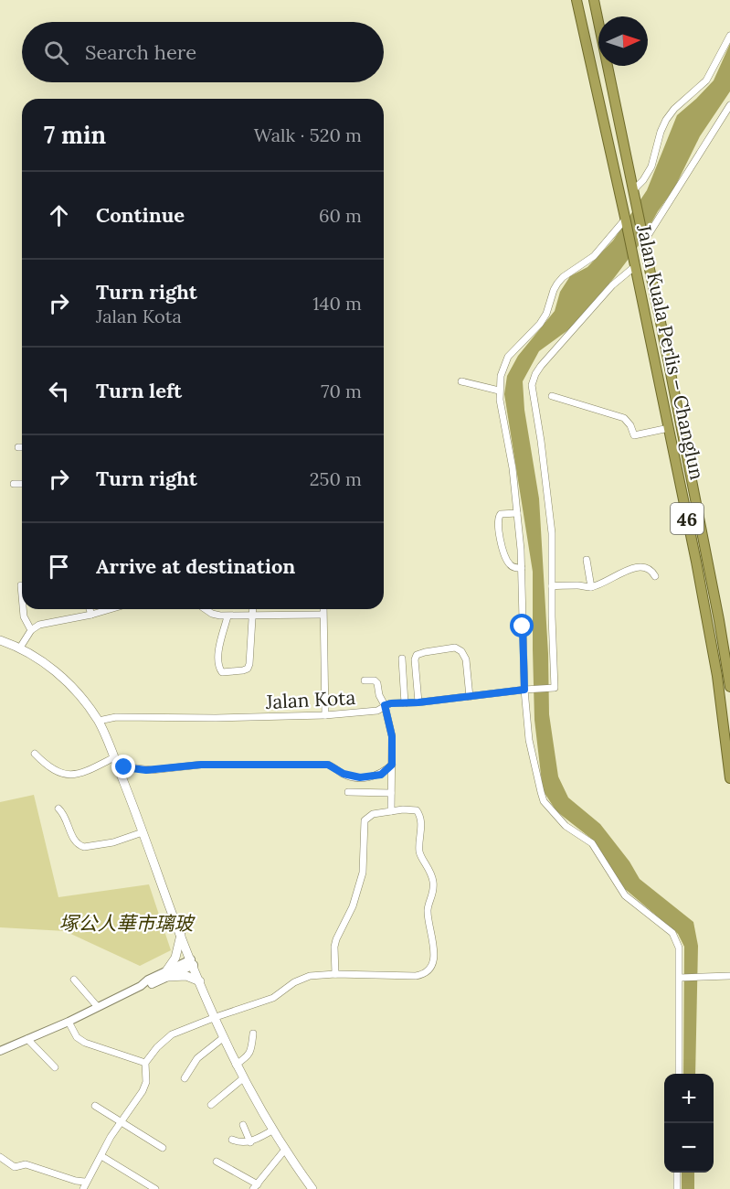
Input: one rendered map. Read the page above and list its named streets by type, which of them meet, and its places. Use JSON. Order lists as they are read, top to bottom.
{
  "streets": {
    "highway": ["Jalan Kuala Perlis – Changlun", "46"],
    "street": ["Jalan Kota"]
  },
  "parks": ["塚公人華市璃玻"],
  "north": "right",
  "page": {
    "search": "Search here",
    "heading": ["7 min", "Walk · 520 m"],
    "list": [
      ["Continue", "60 m"],
      ["Turn right", "Jalan Kota", "140 m"],
      ["Turn left", "70 m"],
      ["Turn right", "250 m"],
      "Arrive at destination"
    ],
    "map_buttons": ["+", "−"]
  }
}
